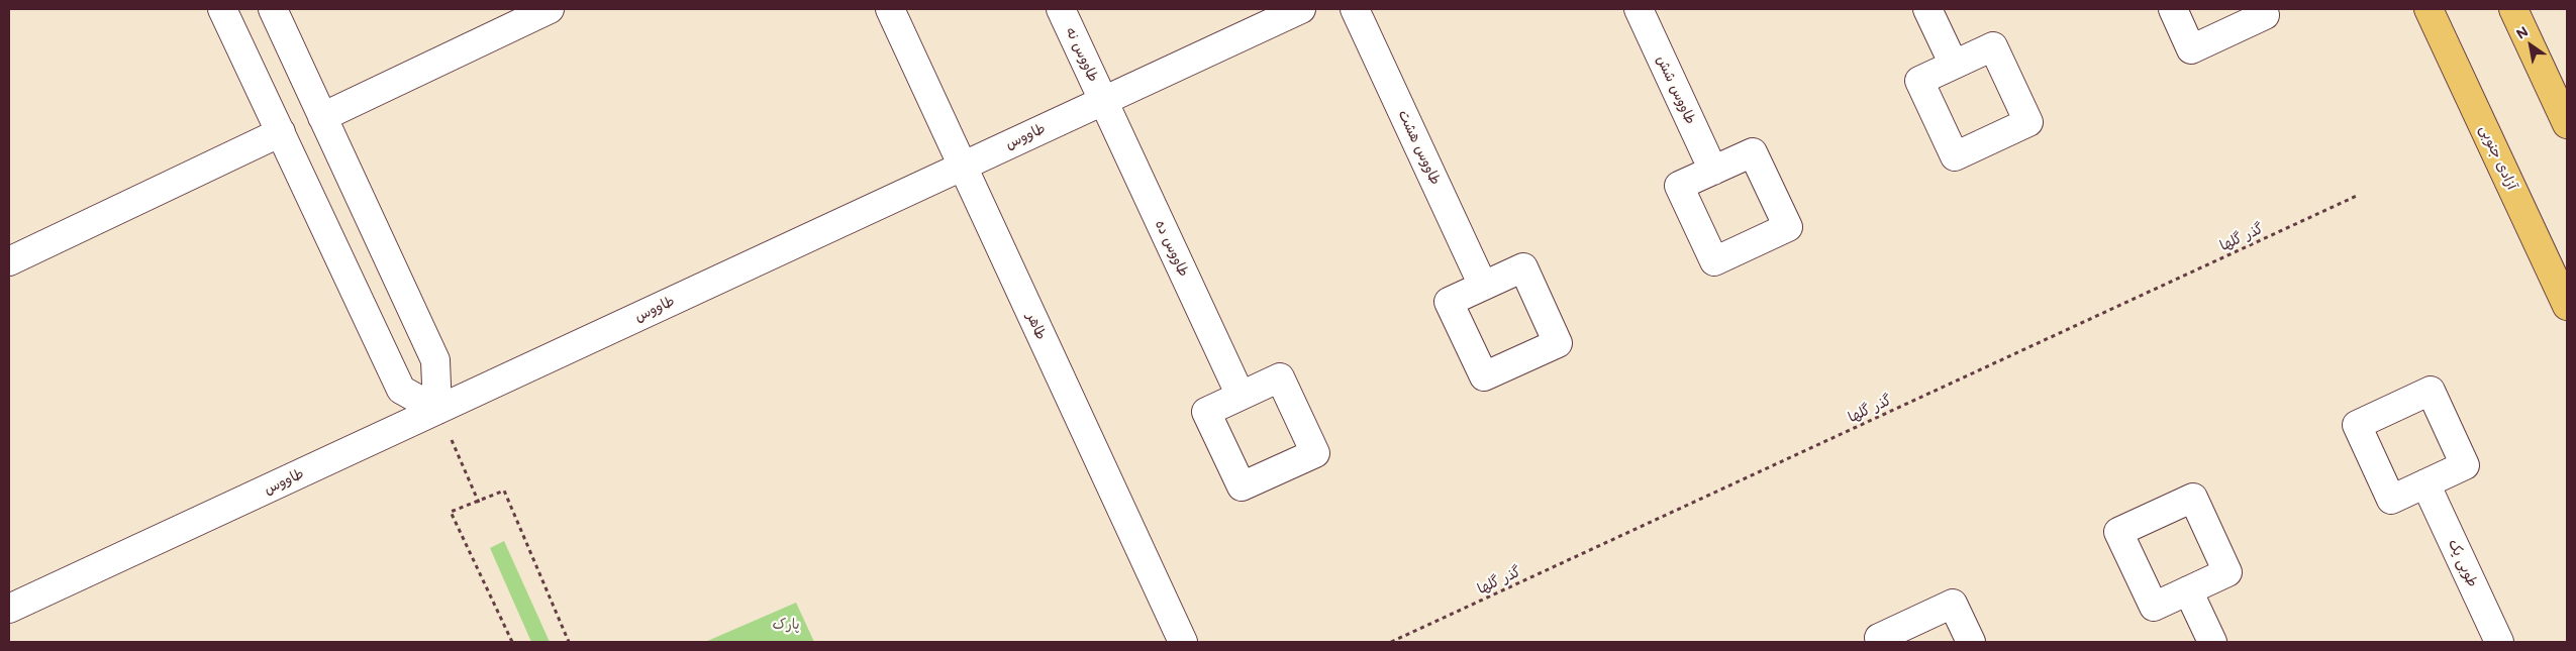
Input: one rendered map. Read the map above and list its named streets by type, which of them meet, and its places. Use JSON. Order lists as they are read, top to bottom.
{
  "streets": {
    "main road": ["آزادی جنوبی"],
    "street": [
      "طاووس نه",
      "طاووس شش",
      "طاووس",
      "طاووس هشت",
      "طاووس ده",
      "طاهر",
      "طوبی یک"
    ],
    "path": ["گذر گلها"]
  },
  "crossings": [
    ["طاووس نه", "طاووس"],
    ["طاووس نه", "طاووس ده"],
    ["طاووس", "طاووس ده"],
    ["طاووس", "طاهر"]
  ],
  "parks": ["پارک"],
  "north": "top left"
}
